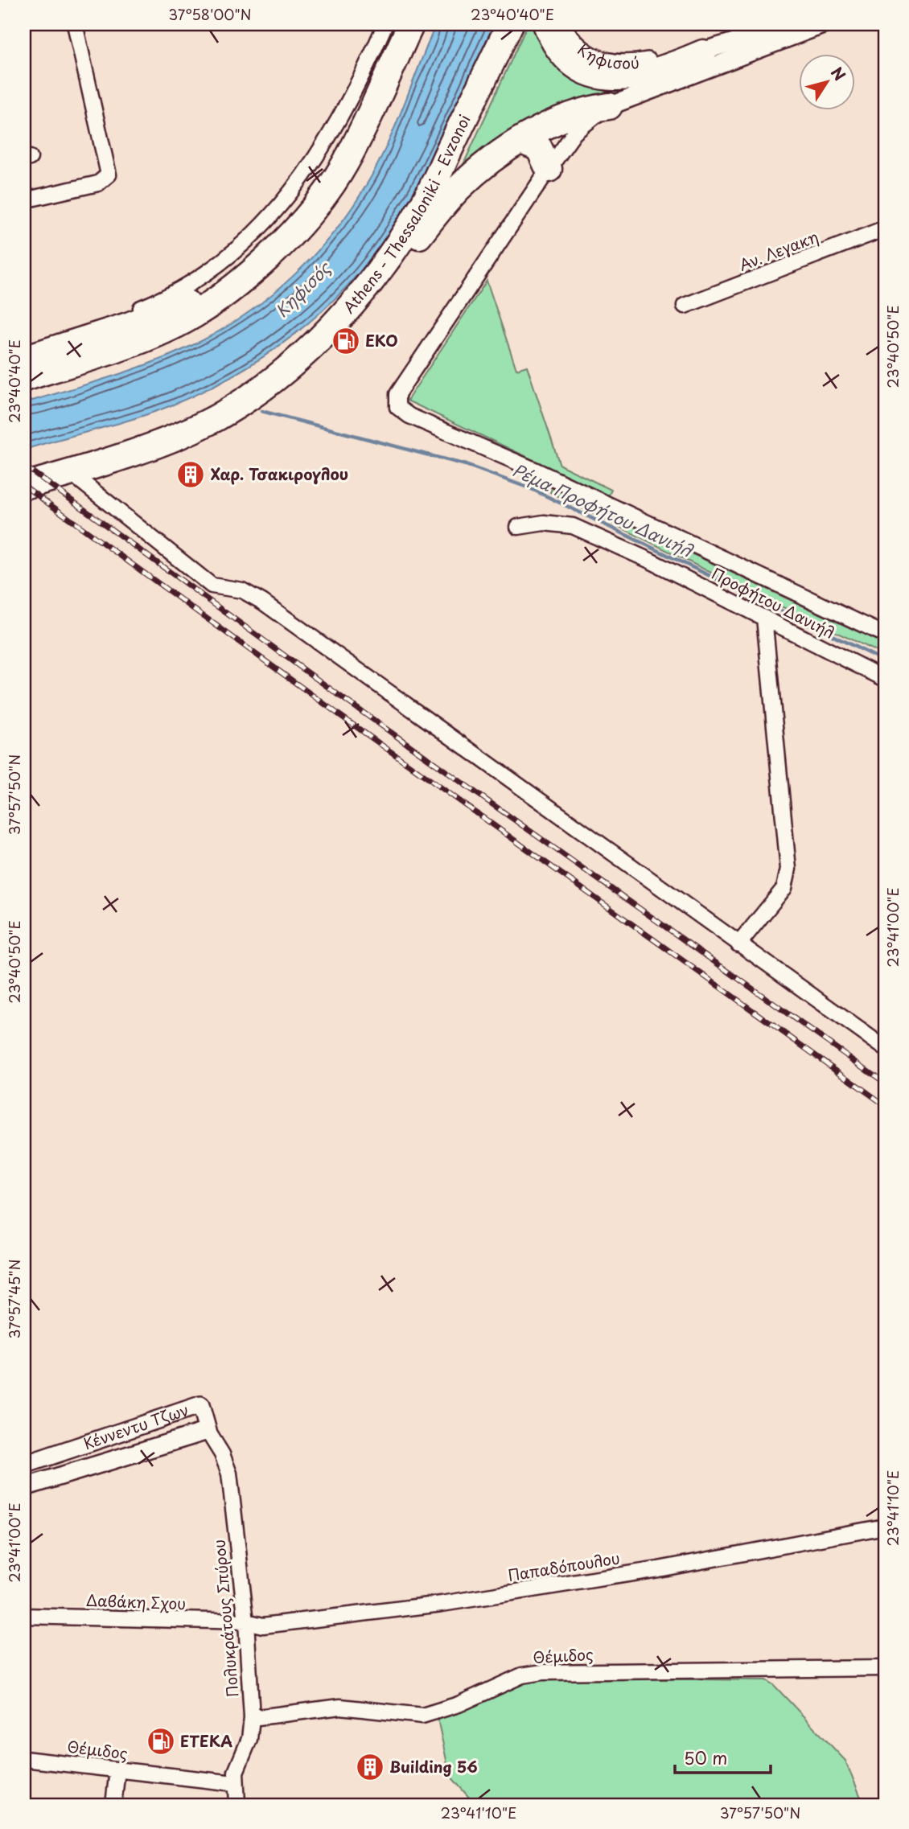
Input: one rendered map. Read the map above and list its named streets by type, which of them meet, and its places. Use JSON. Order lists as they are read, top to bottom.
{
  "streets": {
    "highway": ["Athens - Thessaloniki - Evzonoi"],
    "street": [
      "Κηφισού",
      "Αν. Λεγακη",
      "Προφήτου Δανιήλ",
      "Κέννεντυ Τζων",
      "Παπαδόπουλου",
      "Δαβάκη Σχου",
      "Πολυκράτους Σπύρου",
      "Θέμιδος"
    ]
  },
  "crossings": [
    ["Κέννεντυ Τζων", "Πολυκράτους Σπύρου"],
    ["Παπαδόπουλου", "Δαβάκη Σχου"],
    ["Παπαδόπουλου", "Πολυκράτους Σπύρου"],
    ["Δαβάκη Σχου", "Πολυκράτους Σπύρου"],
    ["Πολυκράτους Σπύρου", "Θέμιδος"]
  ],
  "water": ["Κηφισός", "Ρέμα Προφήτου Δανιήλ"],
  "places": {
    "fuel station": ["EKO", "ΕΤΕΚΑ"],
    "building": ["Χαρ. Τσακιρογλου", "Building 56"]
  },
  "scale_bar": "50 m",
  "north": "top right",
  "coordinates": [
    "37°58'00\"N",
    "23°40'40\"E",
    "23°40'50\"E",
    "37°57'50\"N",
    "23°41'00\"E",
    "37°57'45\"N",
    "23°41'10\"E"
  ]
}
